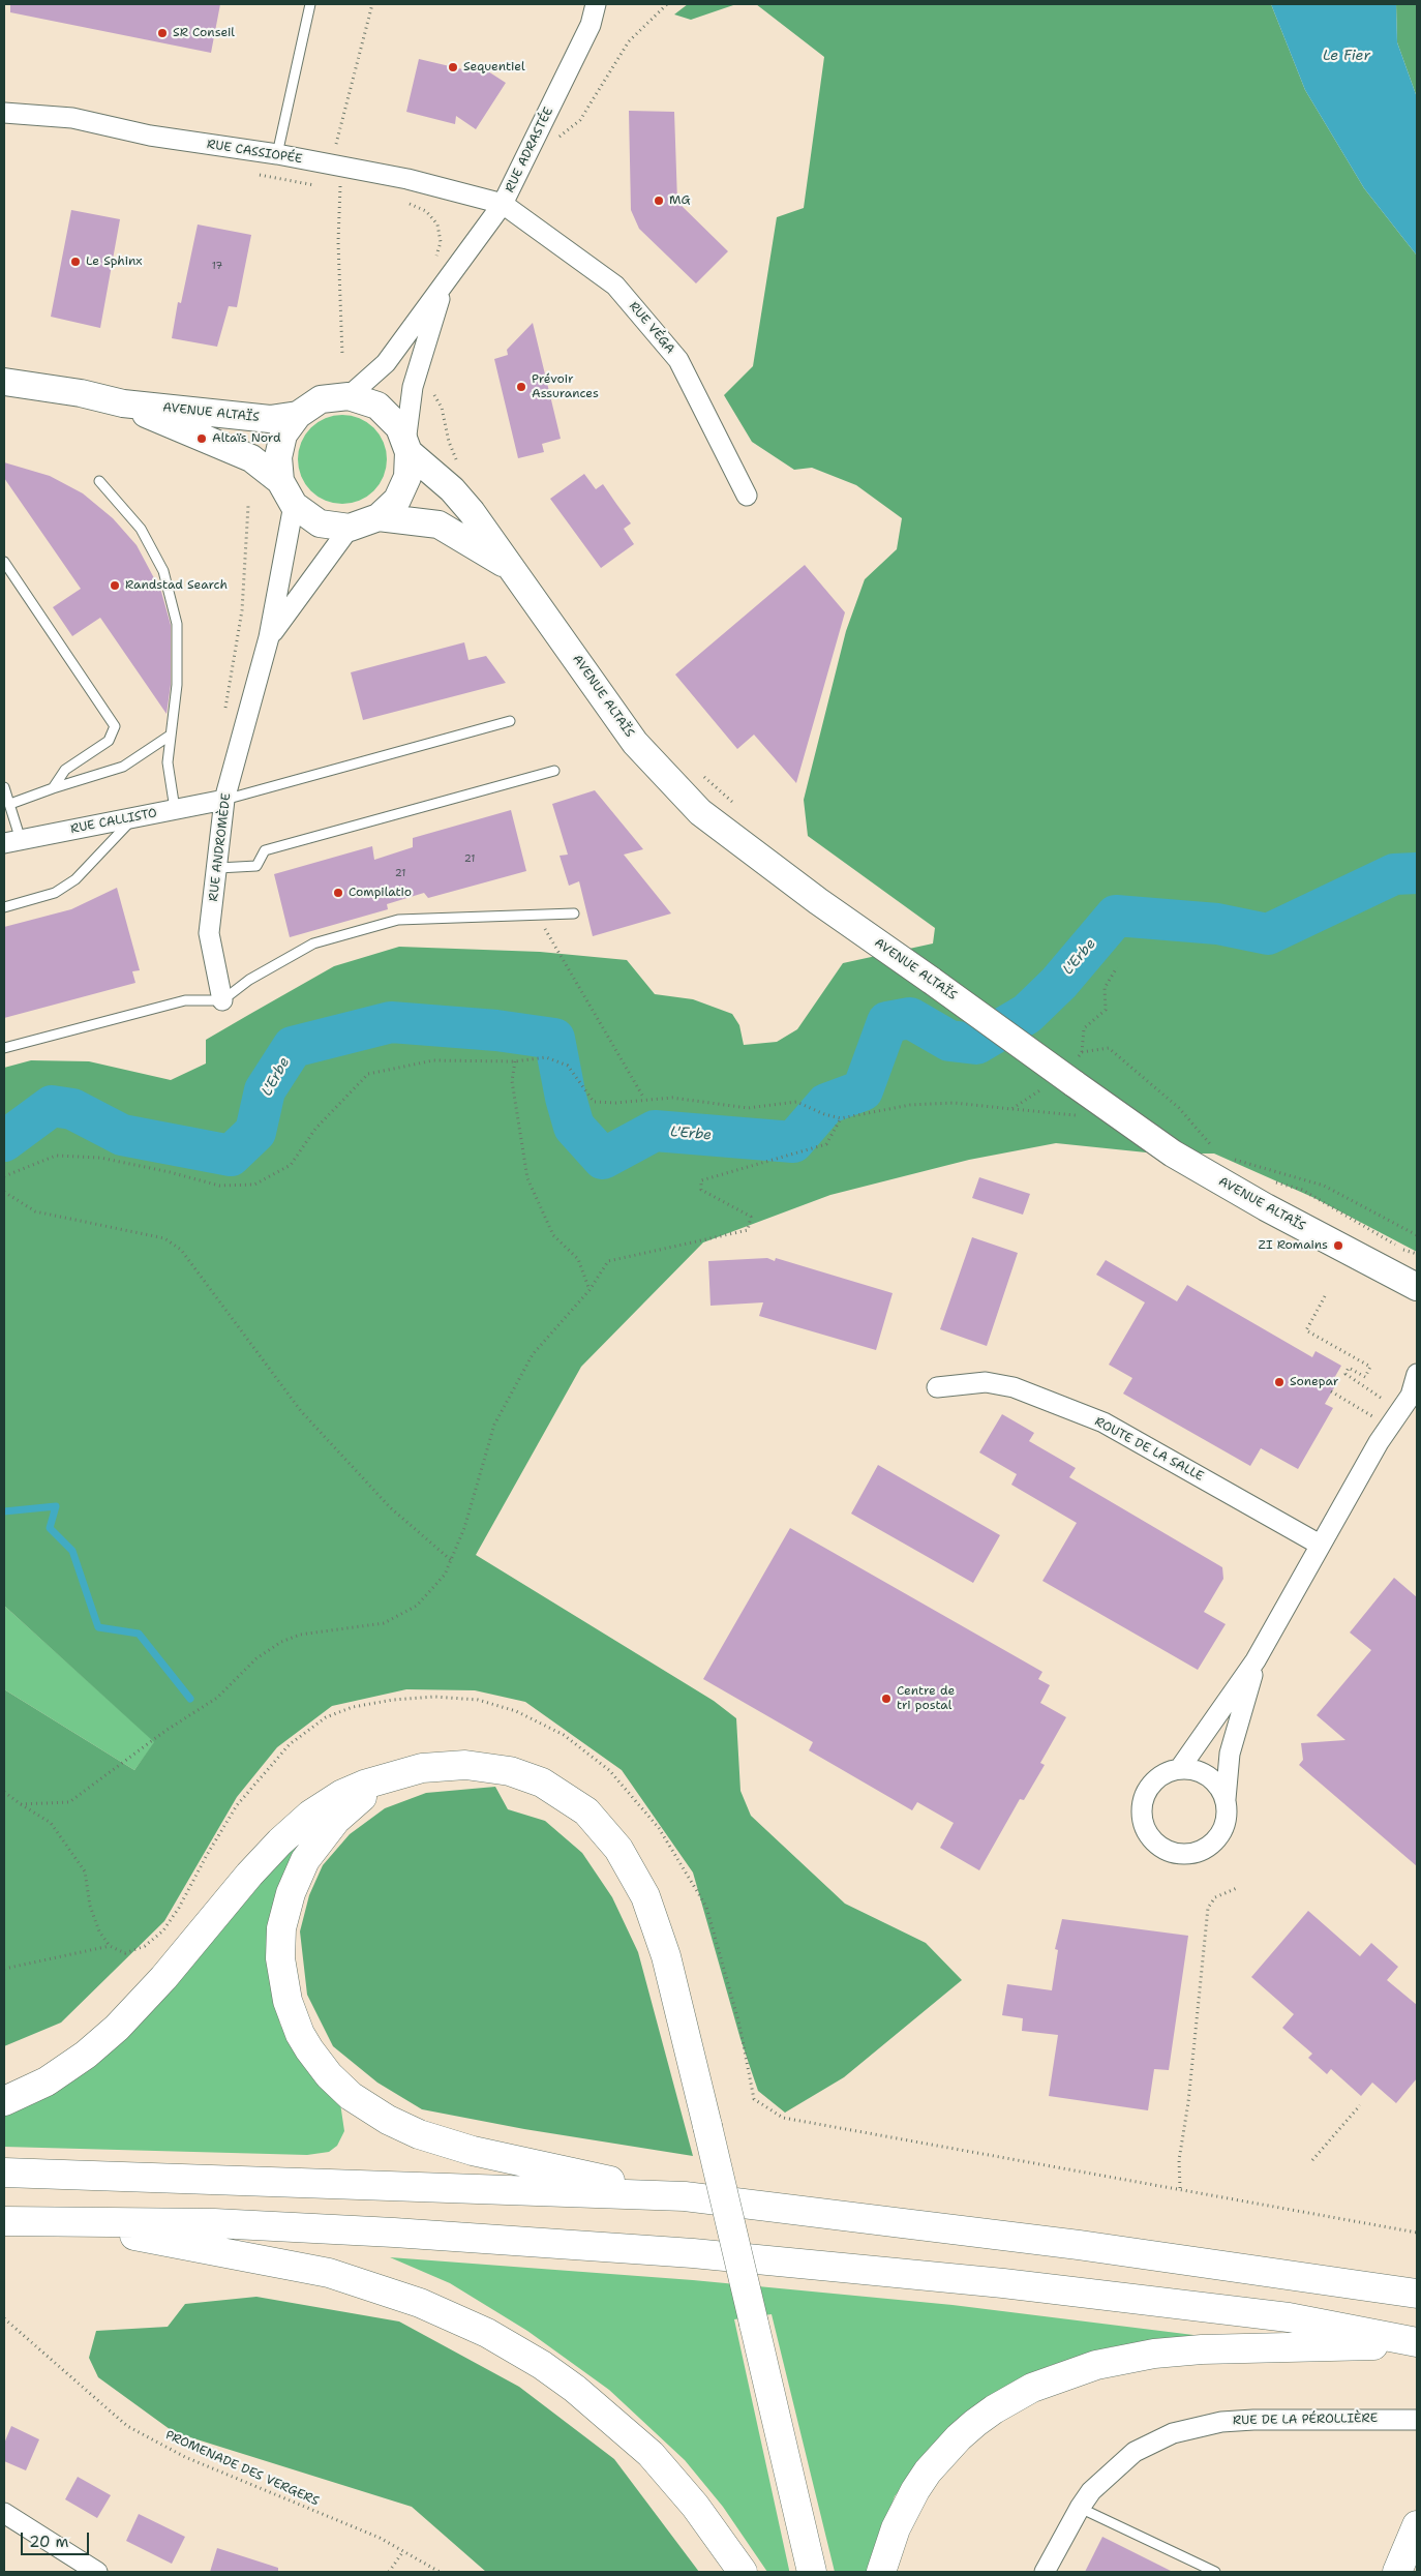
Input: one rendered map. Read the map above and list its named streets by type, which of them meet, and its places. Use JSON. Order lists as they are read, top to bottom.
{
  "streets": {
    "street": [
      "RUE ADRASTÉE",
      "RUE CASSIOPÉE",
      "RUE VÉGA",
      "AVENUE ALTAÏS",
      "RUE CALLISTO",
      "RUE ANDROMÈDE",
      "ROUTE DE LA SALLE",
      "RUE DE LA PÉROLLIÈRE"
    ],
    "path": ["PROMENADE DES VERGERS"]
  },
  "crossings": [
    ["RUE ADRASTÉE", "RUE CASSIOPÉE"],
    ["RUE ADRASTÉE", "RUE VÉGA"],
    ["RUE ADRASTÉE", "AVENUE ALTAÏS"],
    ["RUE ADRASTÉE", "RUE ANDROMÈDE"],
    ["RUE CASSIOPÉE", "RUE VÉGA"],
    ["AVENUE ALTAÏS", "RUE ANDROMÈDE"],
    ["RUE CALLISTO", "RUE ANDROMÈDE"]
  ],
  "water": ["Le Fier", "L'Erbe"],
  "places": [
    "SR Conseil",
    "Sequentiel",
    "MG",
    "Le Sphinx",
    "Prévoir Assurances",
    "Altaïs Nord",
    "Randstad Search",
    "Compilatio",
    "ZI Romains",
    "Sonepar",
    "Centre de tri postal"
  ],
  "house_numbers": ["17", "21", "21"],
  "scale_bar": "20 m"
}
